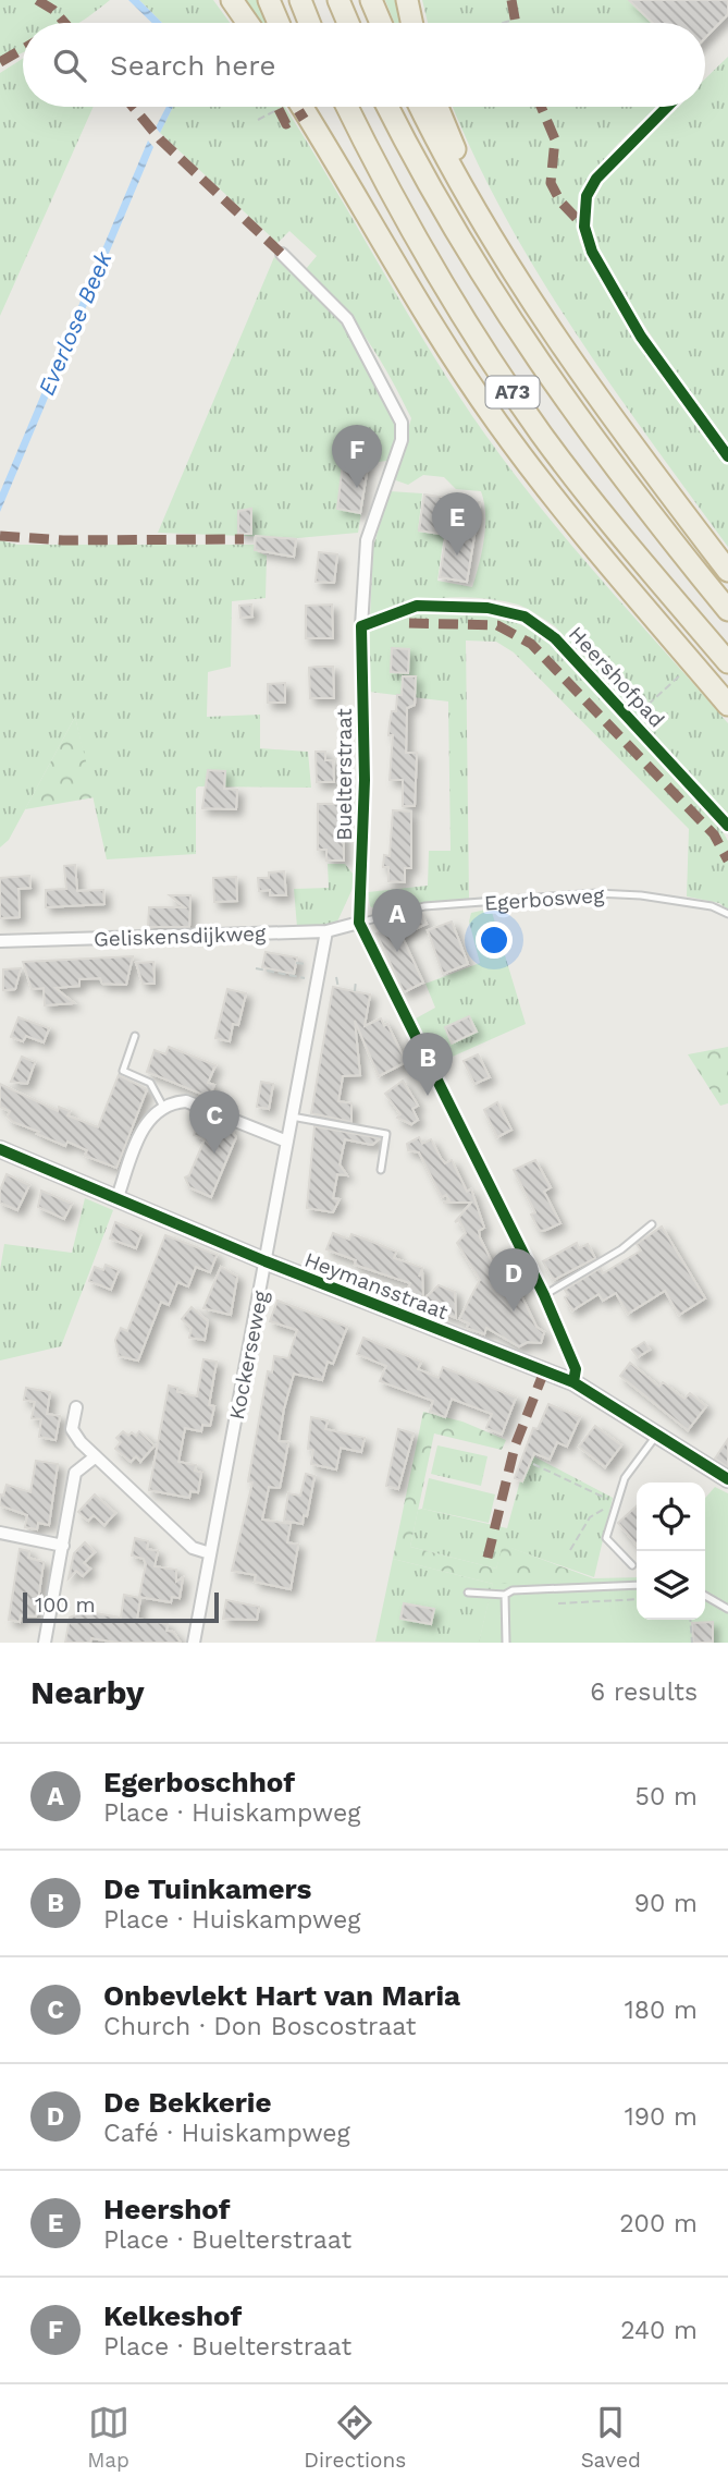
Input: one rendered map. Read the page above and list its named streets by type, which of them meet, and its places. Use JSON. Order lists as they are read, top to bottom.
{
  "streets": {
    "highway": ["A73"],
    "street": [
      "Buelterstraat",
      "Geliskensdijkweg",
      "Heymansstraat",
      "Kockerseweg"
    ],
    "lane": ["Egerbosweg"],
    "cycle path": ["Heershofpad"]
  },
  "crossings": [
    ["Buelterstraat", "Egerbosweg"],
    ["Buelterstraat", "Geliskensdijkweg"],
    ["Egerbosweg", "Geliskensdijkweg"],
    ["Geliskensdijkweg", "Kockerseweg"],
    ["Heymansstraat", "Kockerseweg"]
  ],
  "water": ["Everlose Beek"],
  "scale_bar": "100 m",
  "page": {
    "search": "Search here",
    "pins": [
      "F",
      "E",
      "A",
      "B",
      "C",
      "D"
    ],
    "scale": "100 m",
    "heading": ["Nearby", "6 results"],
    "list": [
      {
        "mark": "A",
        "name": "Egerboschhof",
        "note": "Place · Huiskampweg",
        "value": "50 m"
      },
      {
        "mark": "B",
        "name": "De Tuinkamers",
        "note": "Place · Huiskampweg",
        "value": "90 m"
      },
      {
        "mark": "C",
        "name": "Onbevlekt Hart van Maria",
        "note": "Church · Don Boscostraat",
        "value": "180 m"
      },
      {
        "mark": "D",
        "name": "De Bekkerie",
        "note": "Café · Huiskampweg",
        "value": "190 m"
      },
      {
        "mark": "E",
        "name": "Heershof",
        "note": "Place · Buelterstraat",
        "value": "200 m"
      },
      {
        "mark": "F",
        "name": "Kelkeshof",
        "note": "Place · Buelterstraat",
        "value": "240 m"
      }
    ],
    "nav": ["Map", "Directions", "Saved"]
  }
}
